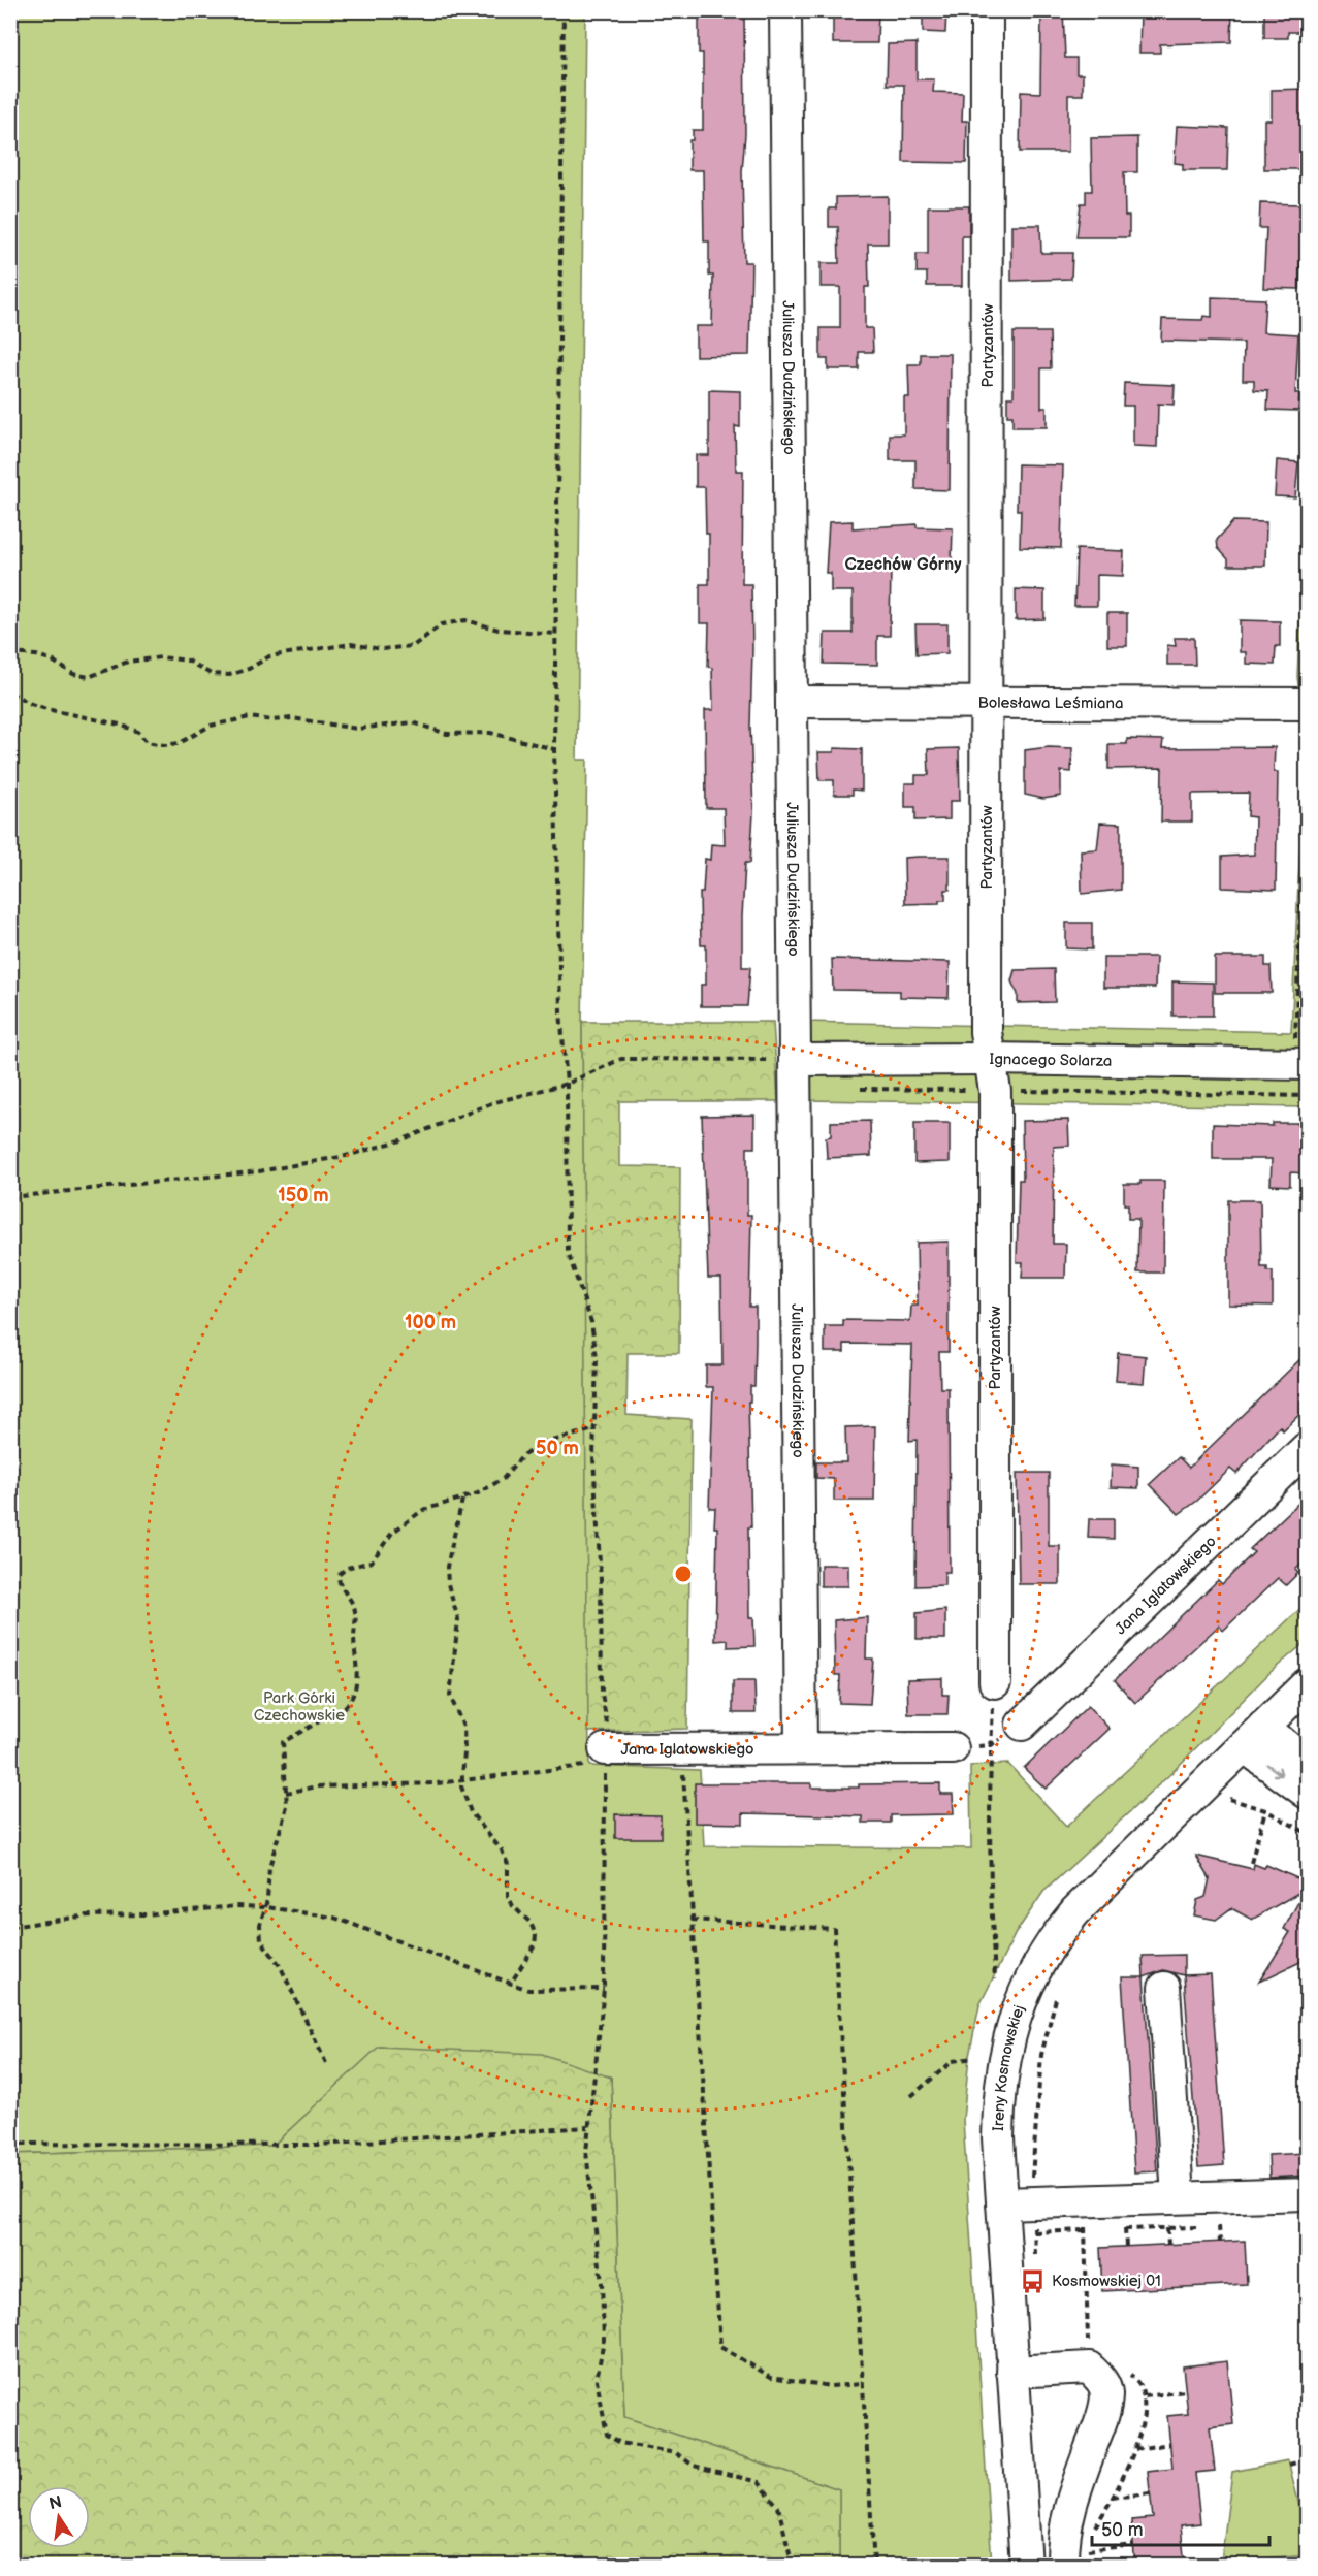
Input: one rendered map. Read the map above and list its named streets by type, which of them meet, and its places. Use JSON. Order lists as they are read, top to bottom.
{
  "streets": {
    "street": [
      "Partyzantów",
      "Juliusza Dudzińskiego",
      "Bolesława Leśmiana",
      "Ignacego Solarza",
      "Jana Iglatowskiego",
      "Ireny Kosmowskiej"
    ]
  },
  "crossings": [
    ["Partyzantów", "Bolesława Leśmiana"],
    ["Partyzantów", "Ignacego Solarza"],
    ["Juliusza Dudzińskiego", "Bolesława Leśmiana"],
    ["Juliusza Dudzińskiego", "Ignacego Solarza"],
    ["Juliusza Dudzińskiego", "Jana Iglatowskiego"]
  ],
  "districts": ["Czechów Górny"],
  "parks": ["Park Górki Czechowskie"],
  "places": {
    "bus stop": ["Kosmowskiej 01"]
  },
  "scale_bar": "50 m",
  "north": "top",
  "rings": ["150 m", "100 m", "50 m"]
}
